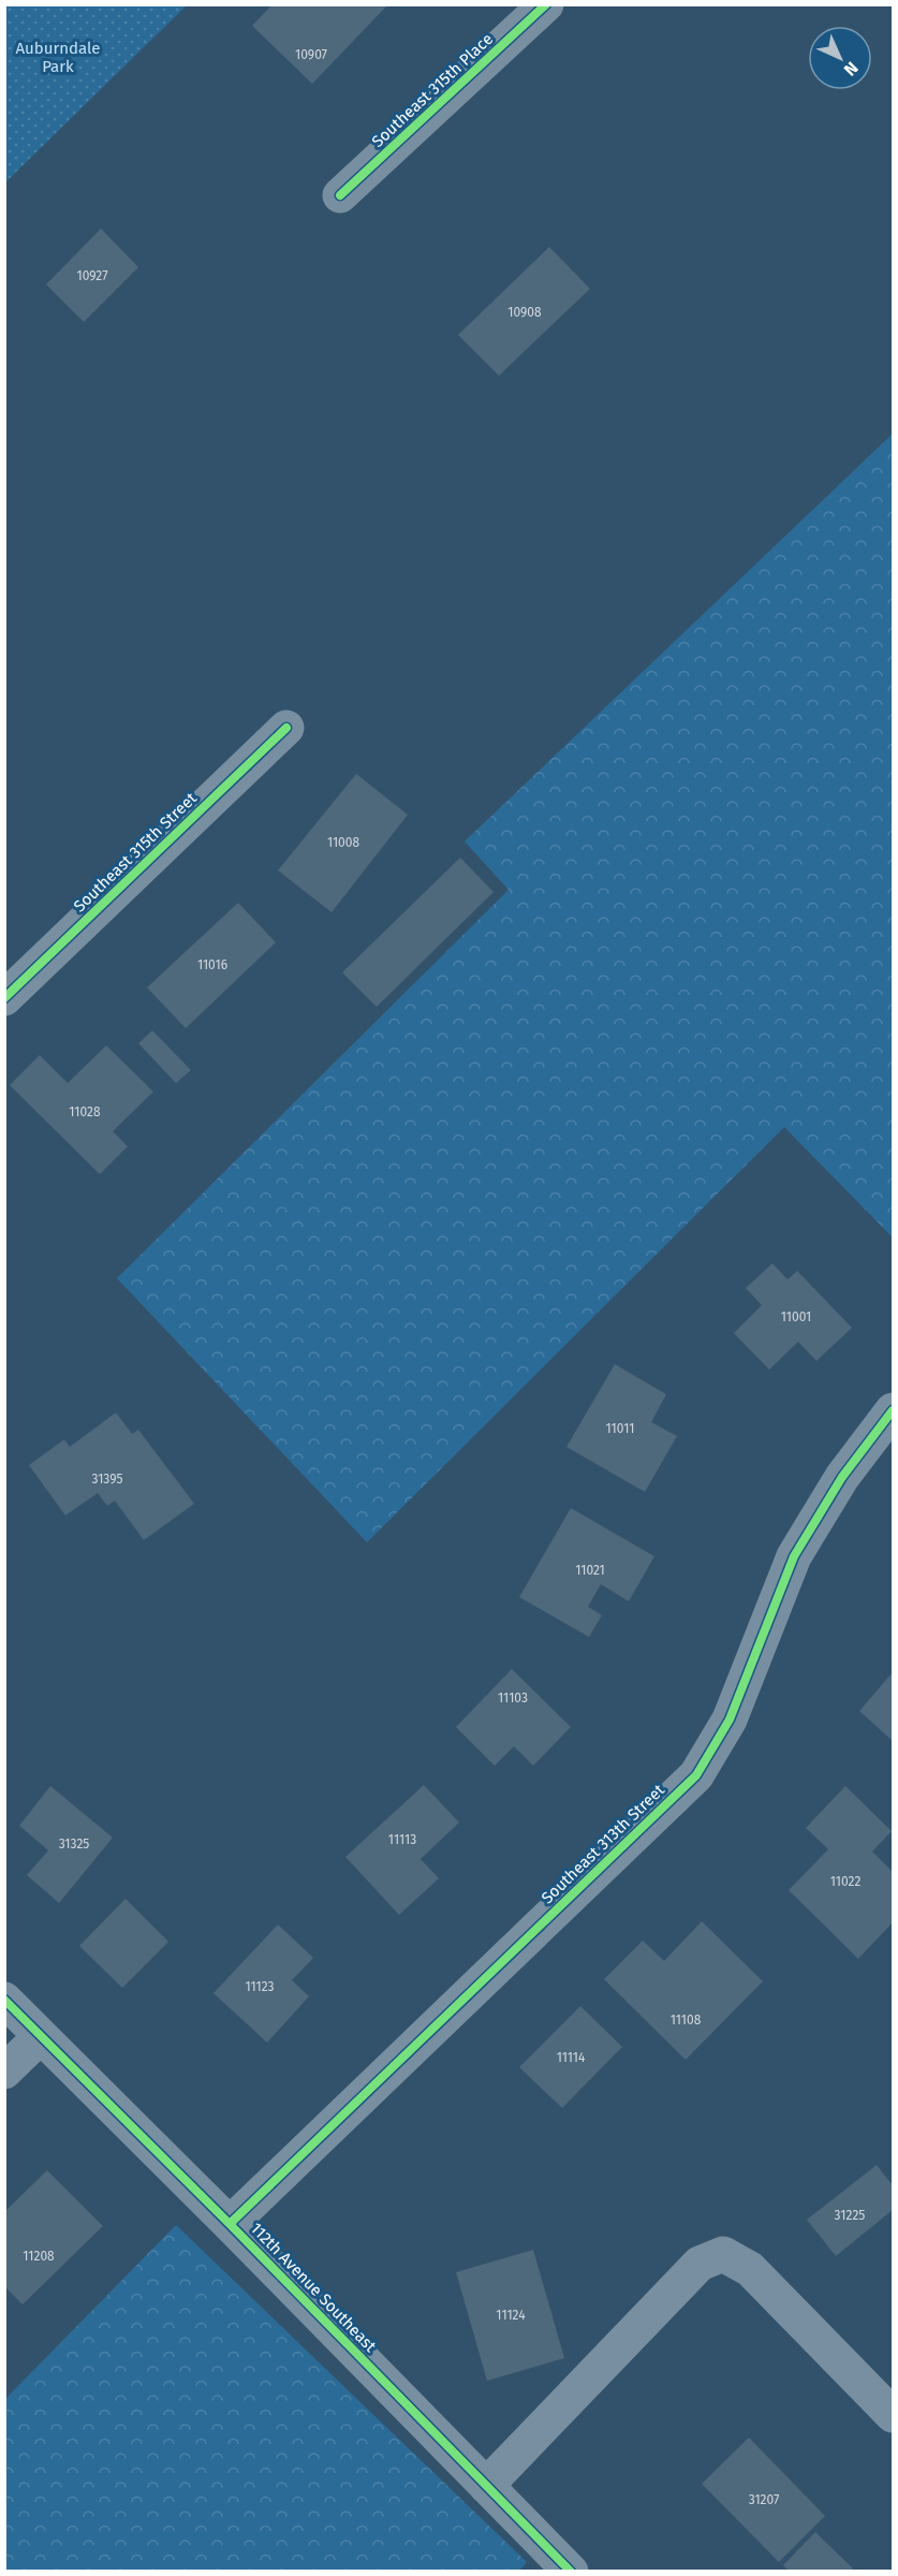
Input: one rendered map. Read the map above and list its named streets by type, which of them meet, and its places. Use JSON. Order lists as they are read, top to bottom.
{
  "streets": {
    "street": [
      "Southeast 315th Place",
      "Southeast 315th Street",
      "Southeast 313th Street",
      "112th Avenue Southeast"
    ]
  },
  "crossings": [
    ["Southeast 313th Street", "112th Avenue Southeast"]
  ],
  "parks": ["Auburndale Park"],
  "house_numbers": [
    "10907",
    "10927",
    "10908",
    "11008",
    "11016",
    "11028",
    "11001",
    "11011",
    "31395",
    "11021",
    "11103",
    "11113",
    "31325",
    "11022",
    "11123",
    "11108",
    "11114",
    "31225",
    "11208",
    "11124",
    "31207"
  ],
  "north": "bottom right"
}
